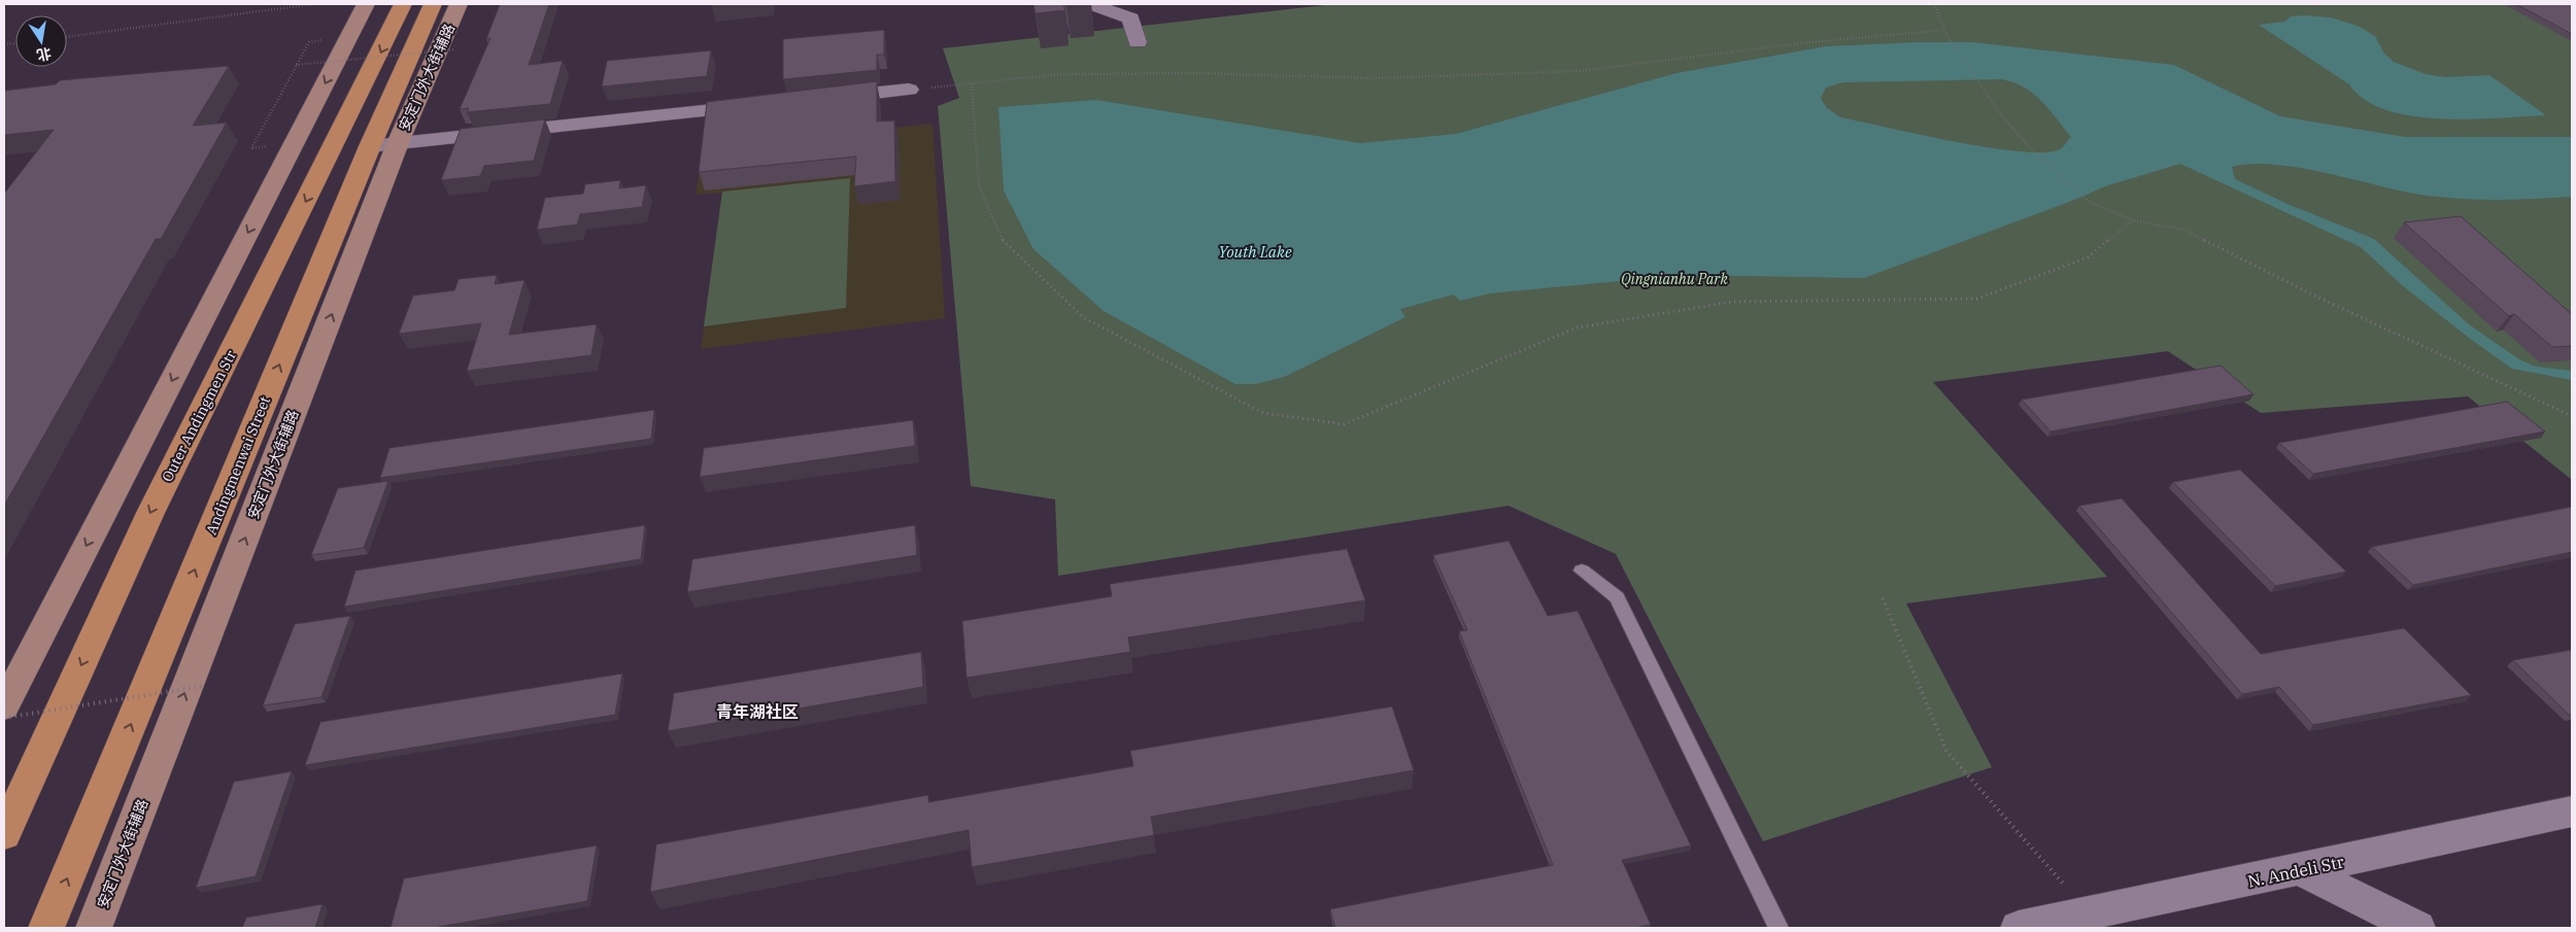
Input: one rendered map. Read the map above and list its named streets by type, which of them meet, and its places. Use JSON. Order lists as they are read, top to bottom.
{
  "streets": {
    "main road": ["Outer Andingmen Str", "Andingmenwai Street"],
    "street": ["安定门外大街辅路", "N. Andeli Str"]
  },
  "one_way": ["Outer Andingmen Str", "Andingmenwai Street"],
  "districts": ["青年湖社区"],
  "water": ["Youth Lake"],
  "parks": ["Qingnianhu Park"],
  "north": "bottom"
}
